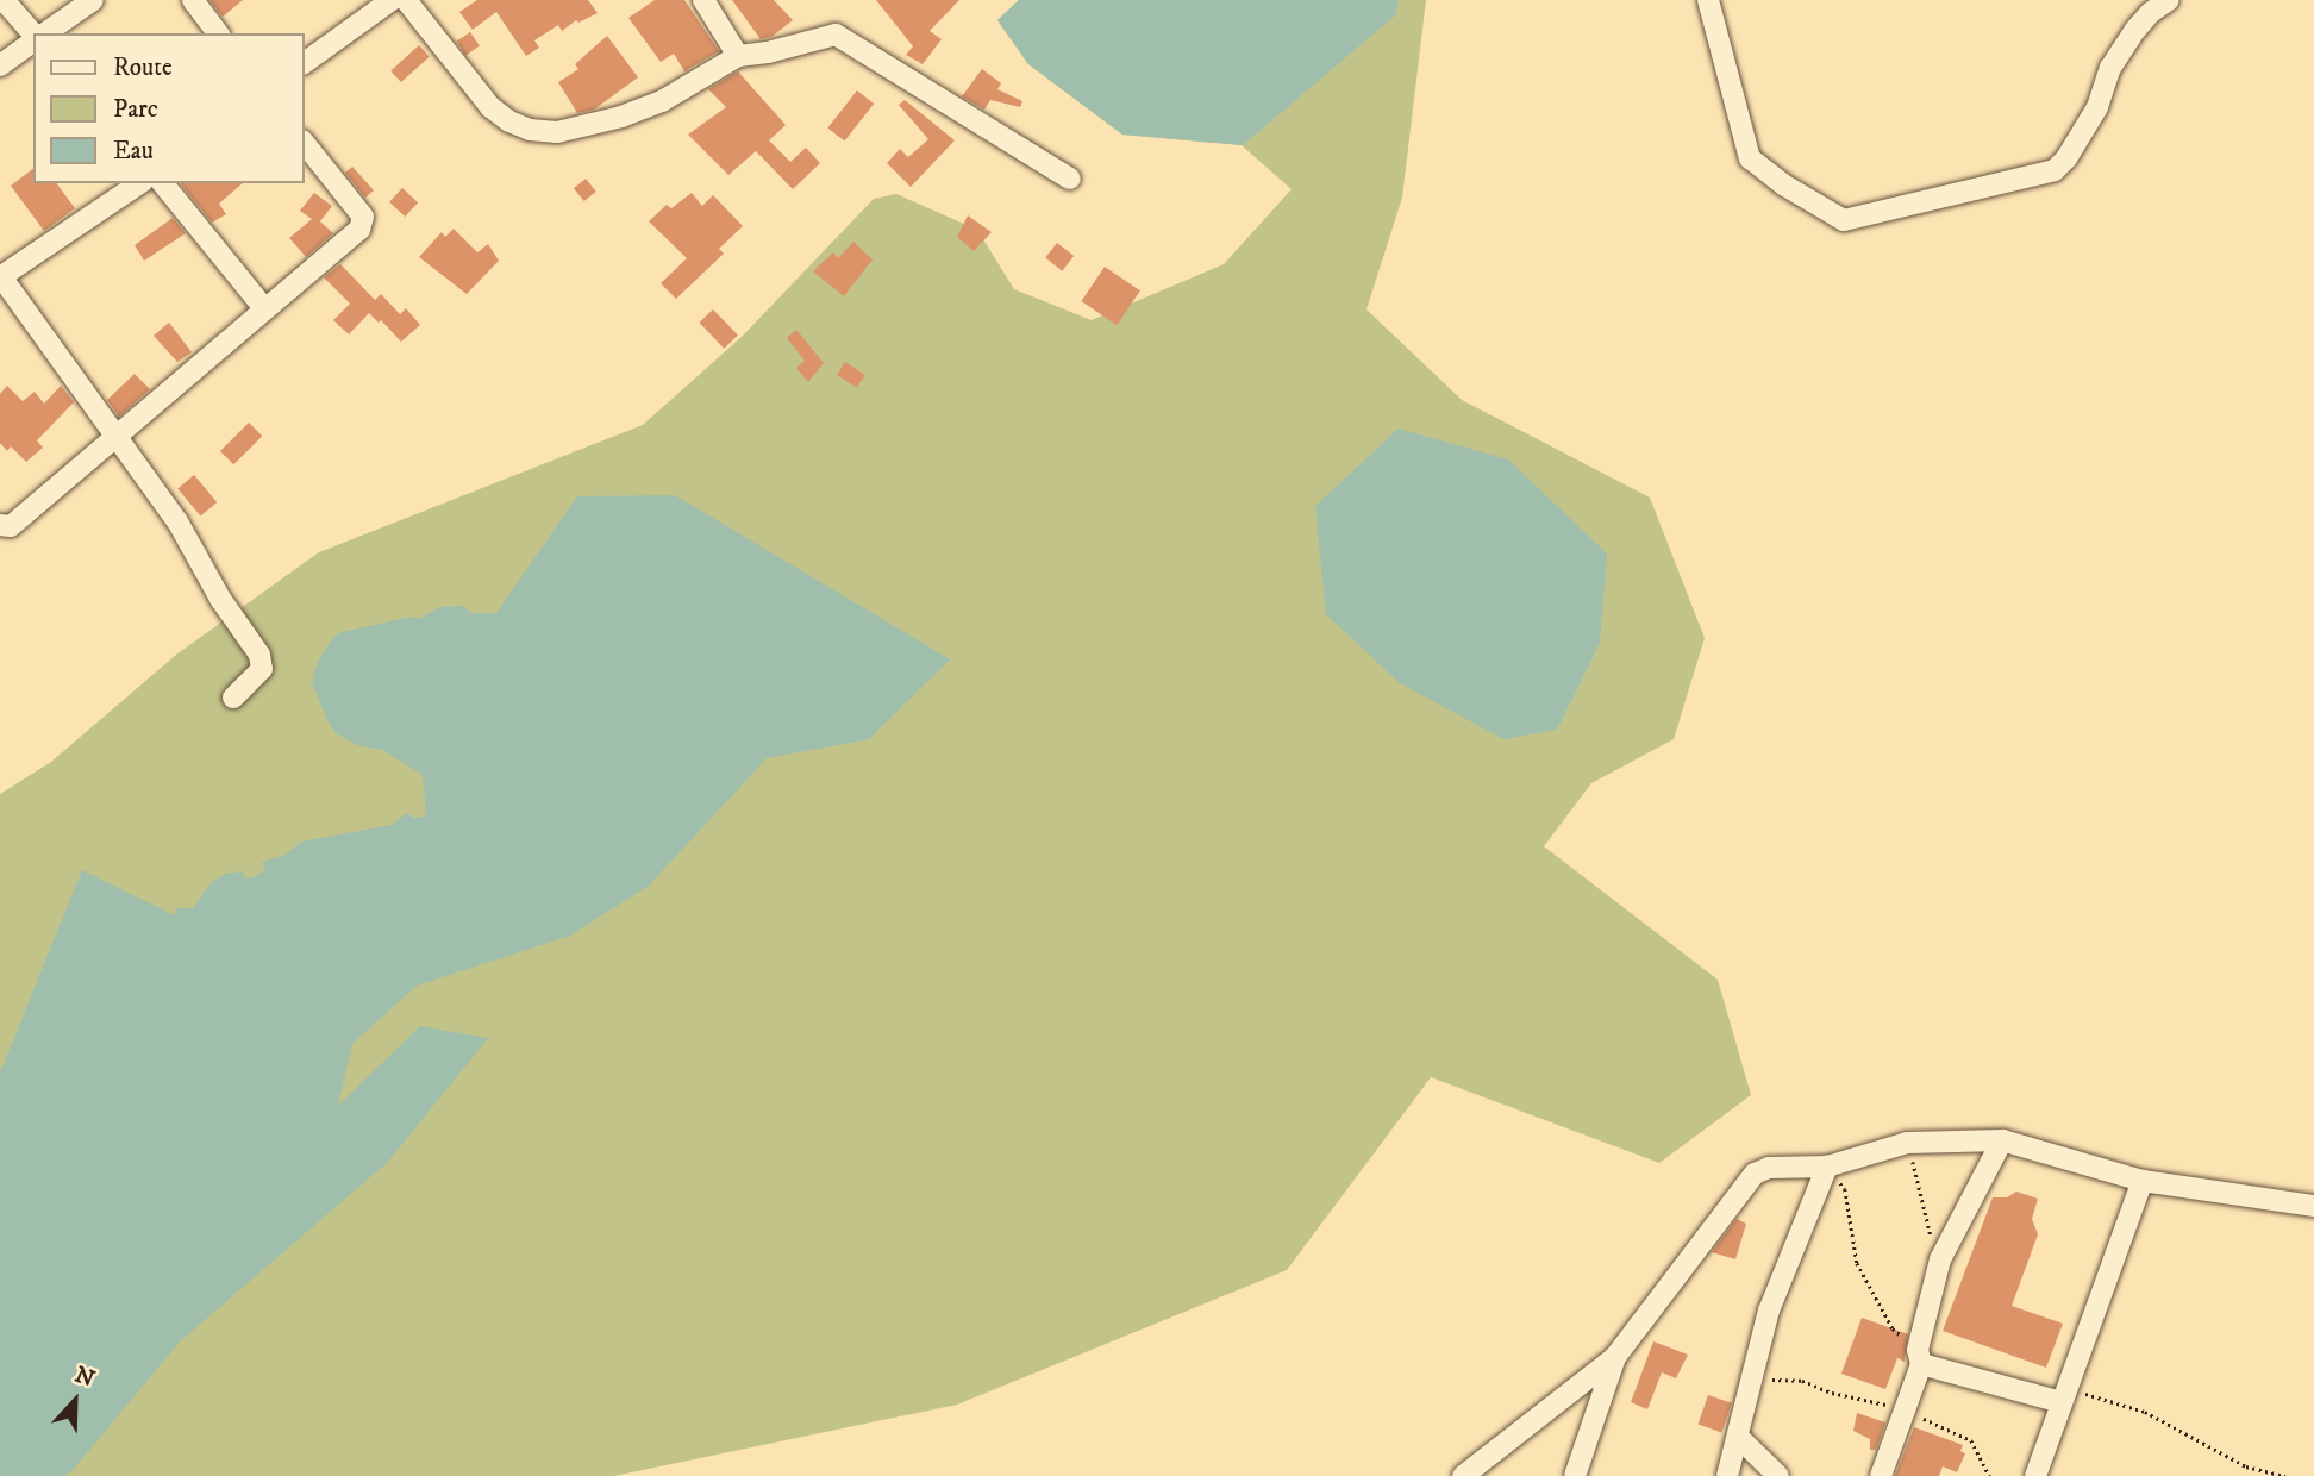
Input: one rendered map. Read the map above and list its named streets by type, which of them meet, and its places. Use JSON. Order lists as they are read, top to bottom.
{
  "legend": ["Route", "Parc", "Eau"],
  "north": "top"
}
